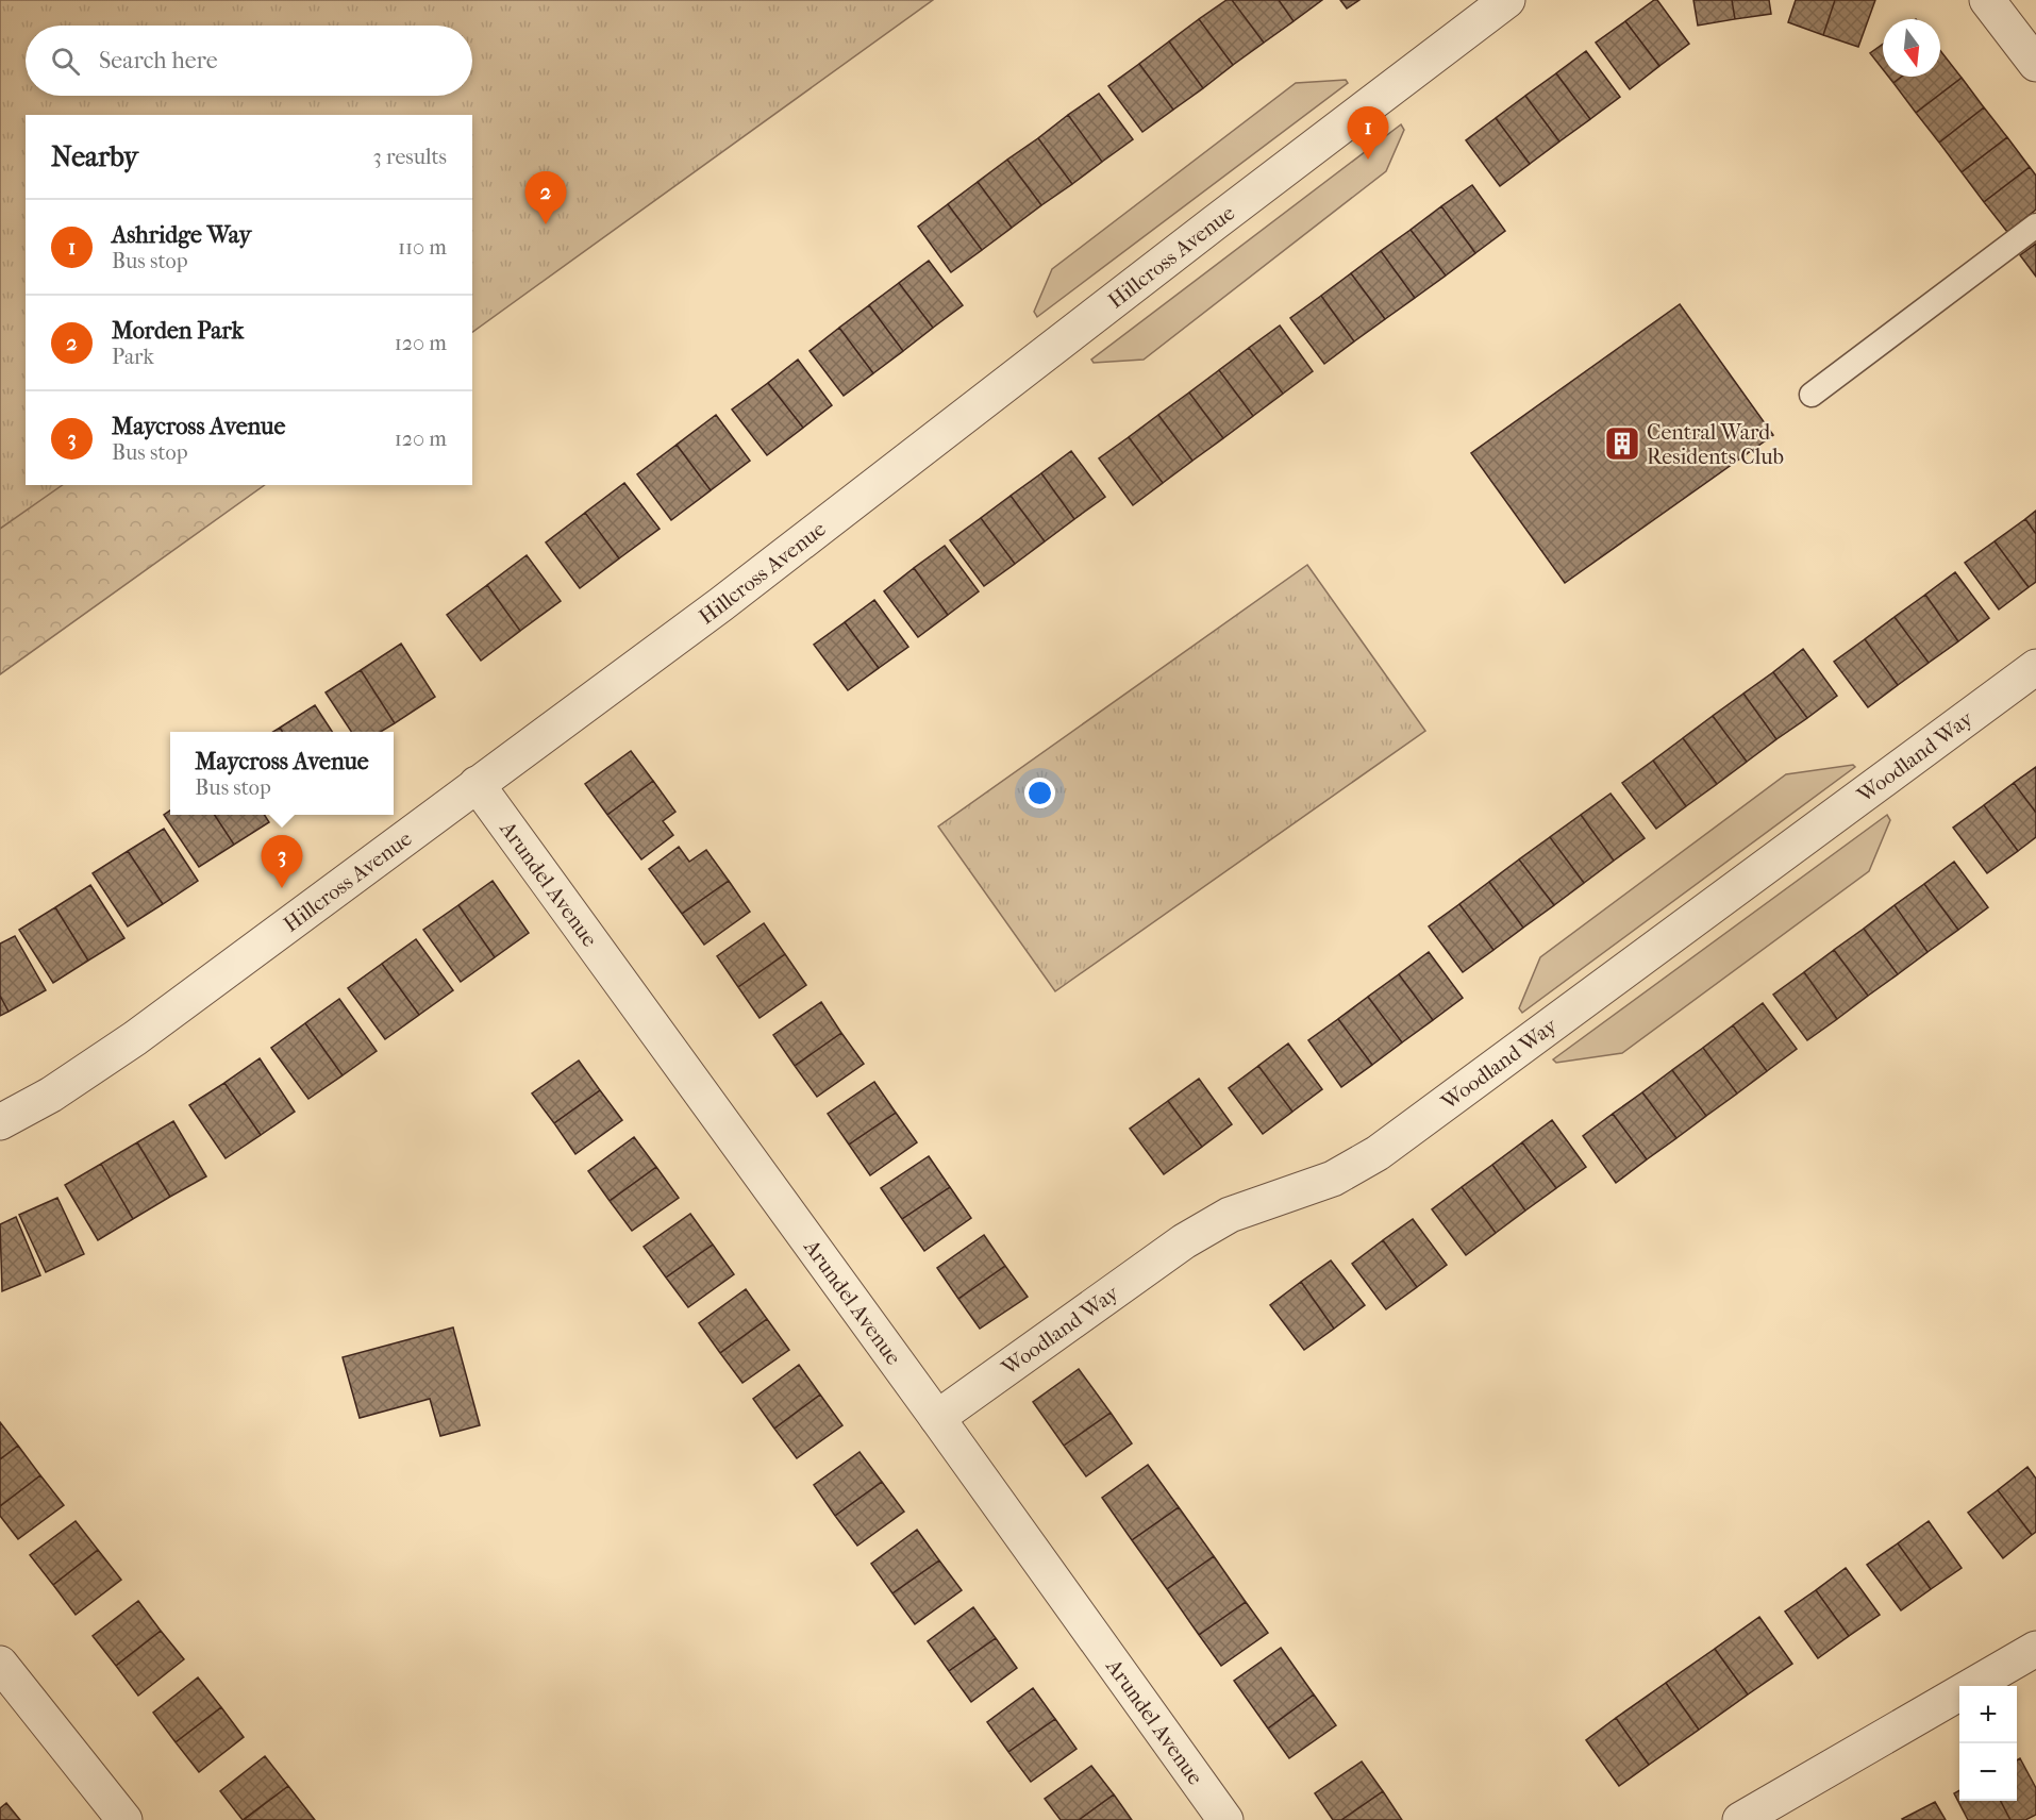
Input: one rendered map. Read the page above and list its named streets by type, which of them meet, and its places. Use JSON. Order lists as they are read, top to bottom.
{
  "streets": {
    "street": ["Hillcross Avenue", "Woodland Way", "Arundel Avenue"]
  },
  "crossings": [
    ["Hillcross Avenue", "Arundel Avenue"],
    ["Woodland Way", "Arundel Avenue"]
  ],
  "places": {
    "building": ["Central Ward Residents Club"]
  },
  "north": "bottom",
  "page": {
    "search": "Search here",
    "pins": ["1", "2", "3"],
    "heading": ["Nearby", "3 results"],
    "list": [
      {
        "mark": "1",
        "name": "Ashridge Way",
        "note": "Bus stop",
        "value": "110 m"
      },
      {
        "mark": "2",
        "name": "Morden Park",
        "note": "Park",
        "value": "120 m"
      },
      {
        "mark": "3",
        "name": "Maycross Avenue",
        "note": "Bus stop",
        "value": "120 m"
      }
    ],
    "popup": ["Maycross Avenue", "Bus stop"],
    "map_buttons": ["+", "−"]
  }
}
